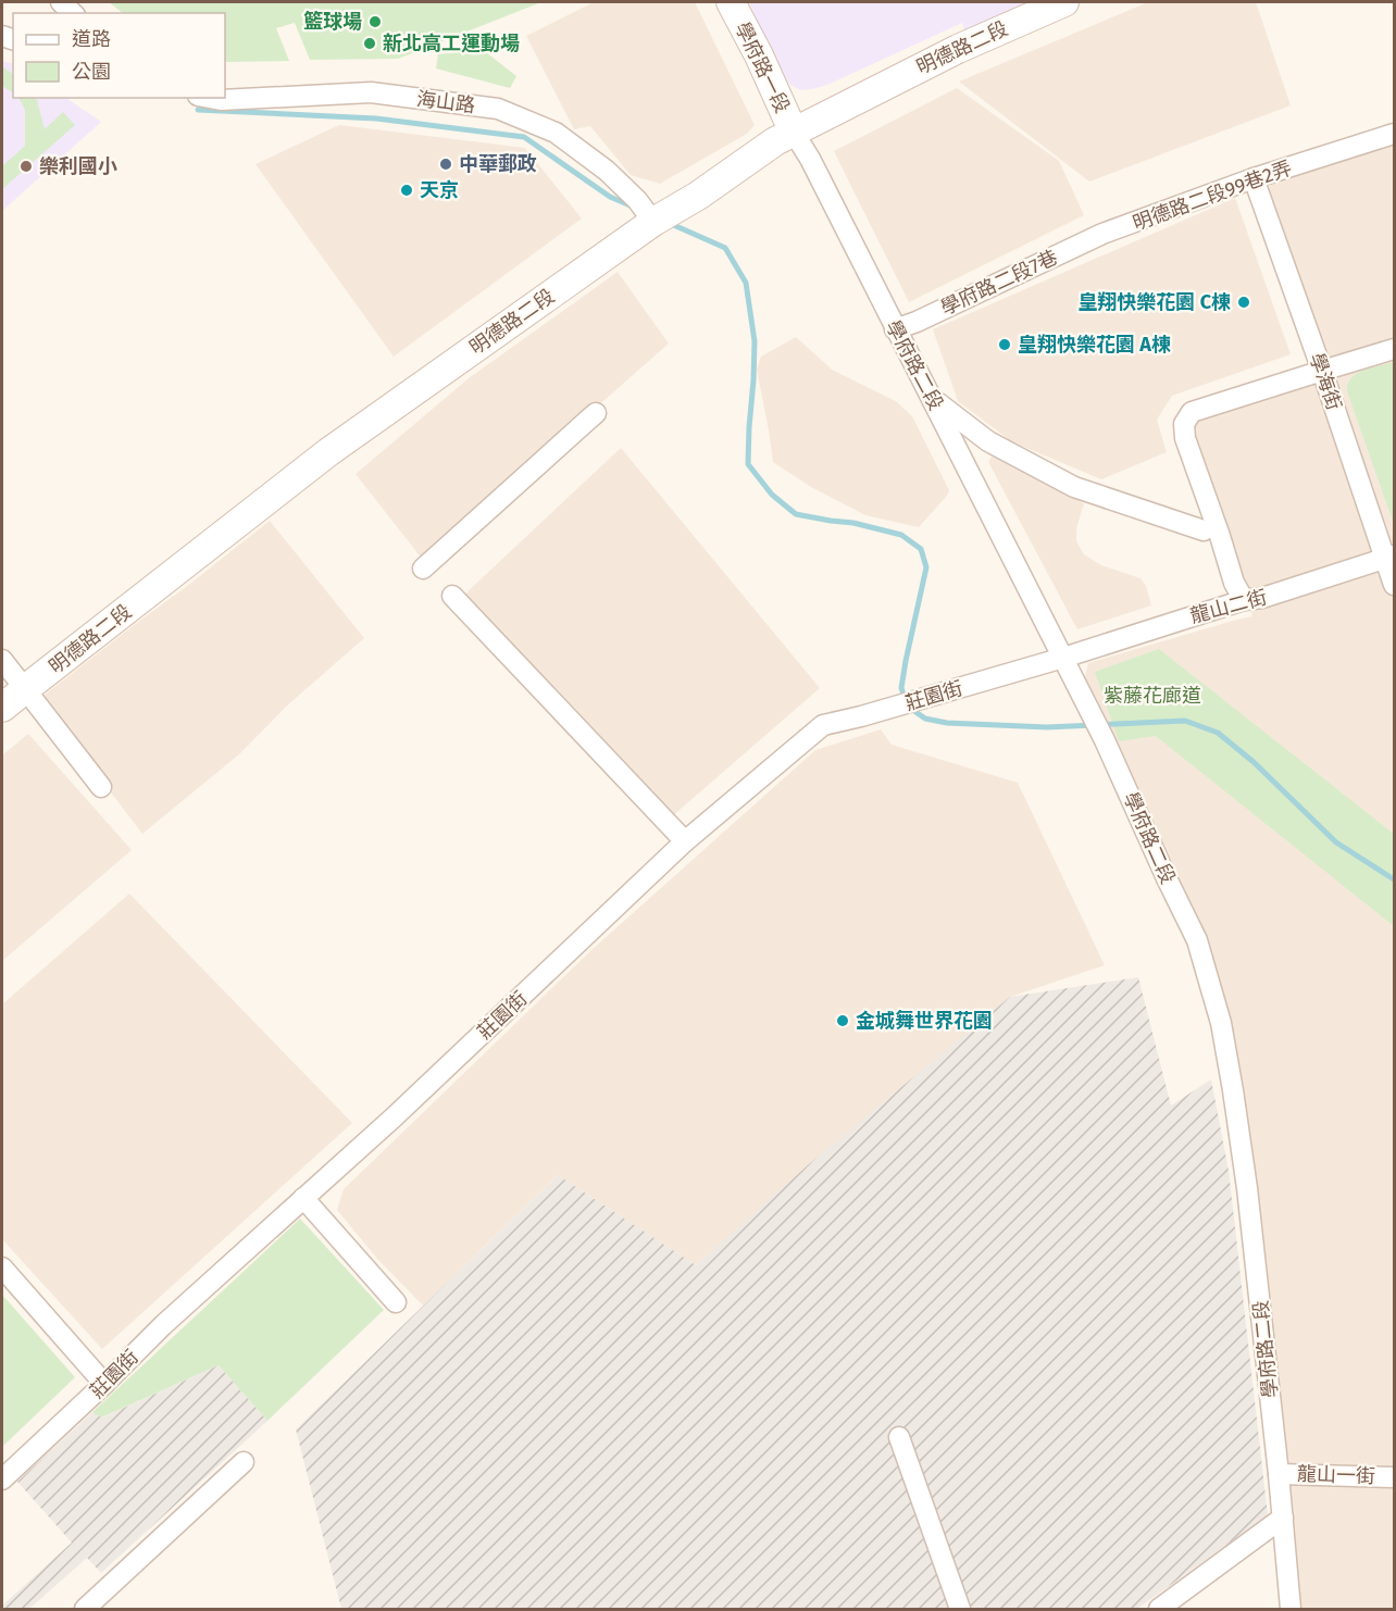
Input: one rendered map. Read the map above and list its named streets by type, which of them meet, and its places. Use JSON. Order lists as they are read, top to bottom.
{
  "streets": {
    "street": [
      "明德路二段",
      "學府路一段",
      "海山路",
      "明德路二段99巷2弄",
      "學府路二段7巷",
      "學府路二段",
      "學海街",
      "龍山二街",
      "莊園街",
      "龍山一街"
    ]
  },
  "crossings": [
    ["明德路二段", "學府路一段"],
    ["明德路二段", "海山路"],
    ["明德路二段", "學府路二段"],
    ["學府路一段", "學府路二段"],
    ["明德路二段99巷2弄", "學府路二段7巷"],
    ["明德路二段99巷2弄", "學海街"],
    ["學府路二段7巷", "學府路二段"],
    ["學府路二段", "龍山二街"],
    ["學府路二段", "莊園街"],
    ["學府路二段", "龍山一街"],
    ["學海街", "龍山二街"],
    ["龍山二街", "莊園街"]
  ],
  "parks": ["紫藤花廊道"],
  "places": [
    "籃球場",
    "新北高工運動場",
    "中華郵政",
    "樂利國小",
    "天京",
    "皇翔快樂花園 C棟",
    "皇翔快樂花園 A棟",
    "金城舞世界花園"
  ],
  "legend": ["道路", "公園"]
}
